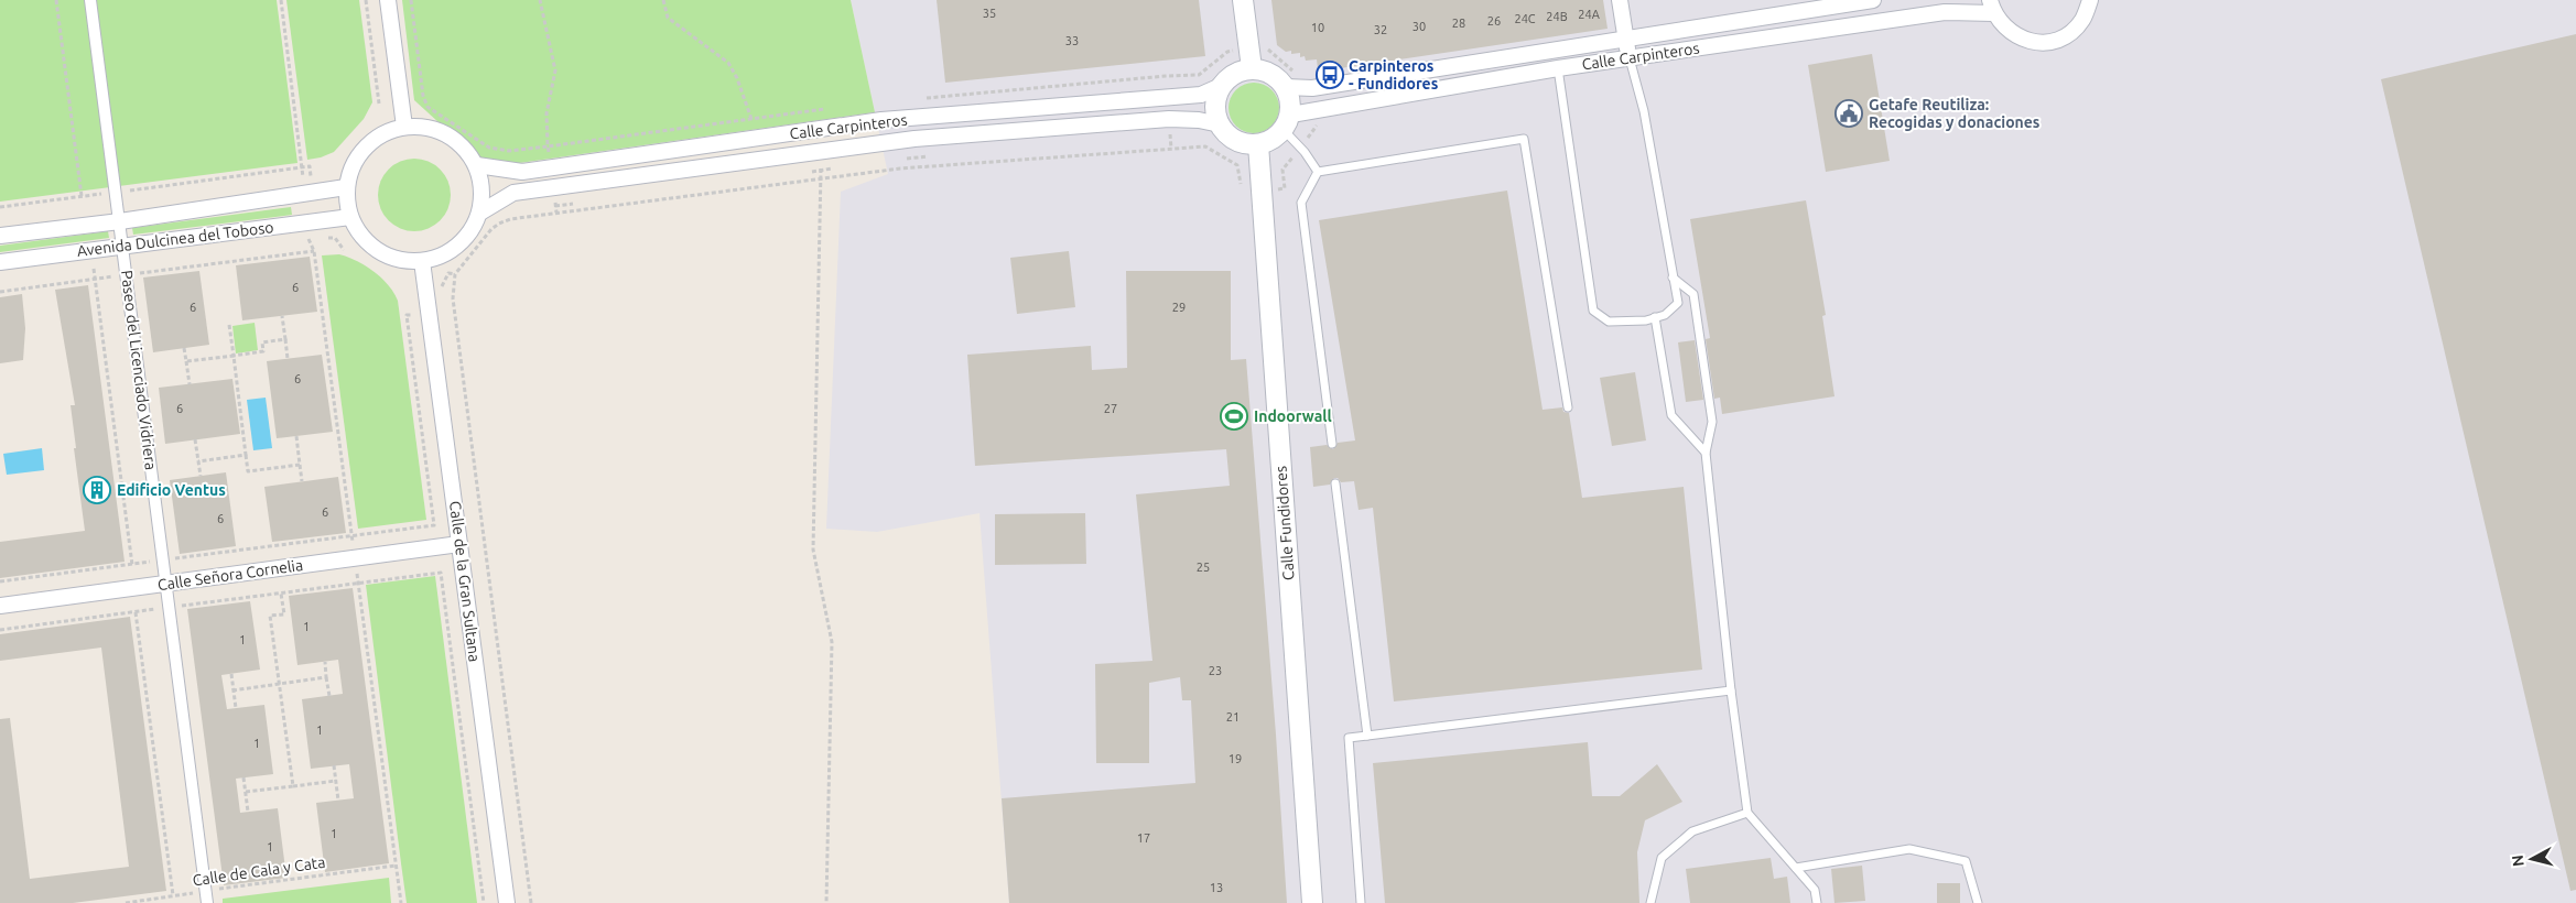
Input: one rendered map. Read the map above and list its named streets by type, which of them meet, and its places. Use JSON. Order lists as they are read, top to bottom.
{
  "streets": {
    "street": [
      "Calle Carpinteros",
      "Avenida Dulcinea del Toboso",
      "Paseo del Licenciado Vidriera",
      "Calle Fundidores",
      "Calle Señora Cornelia",
      "Calle de la Gran Sultana"
    ],
    "path": ["Calle de Cala y Cata"]
  },
  "crossings": [
    ["Calle Carpinteros", "Avenida Dulcinea del Toboso"],
    ["Calle Carpinteros", "Calle Fundidores"],
    ["Calle Carpinteros", "Calle de la Gran Sultana"],
    ["Avenida Dulcinea del Toboso", "Paseo del Licenciado Vidriera"],
    ["Avenida Dulcinea del Toboso", "Calle de la Gran Sultana"],
    ["Paseo del Licenciado Vidriera", "Calle Señora Cornelia"],
    ["Paseo del Licenciado Vidriera", "Calle de Cala y Cata"],
    ["Calle Señora Cornelia", "Calle de la Gran Sultana"]
  ],
  "places": {
    "bus stop": ["Carpinteros - Fundidores"],
    "public building": ["Getafe Reutiliza: Recogidas y donaciones"],
    "sports": ["Indoorwall"],
    "building": ["Edificio Ventus"]
  },
  "house_numbers": [
    "35",
    "24A",
    "24B",
    "24C",
    "26",
    "28",
    "30",
    "10",
    "32",
    "33",
    "6",
    "6",
    "29",
    "6",
    "6",
    "27",
    "6",
    "6",
    "25",
    "1",
    "1",
    "23",
    "21",
    "1",
    "1",
    "19",
    "1",
    "17",
    "1",
    "13"
  ],
  "north": "left"
}
